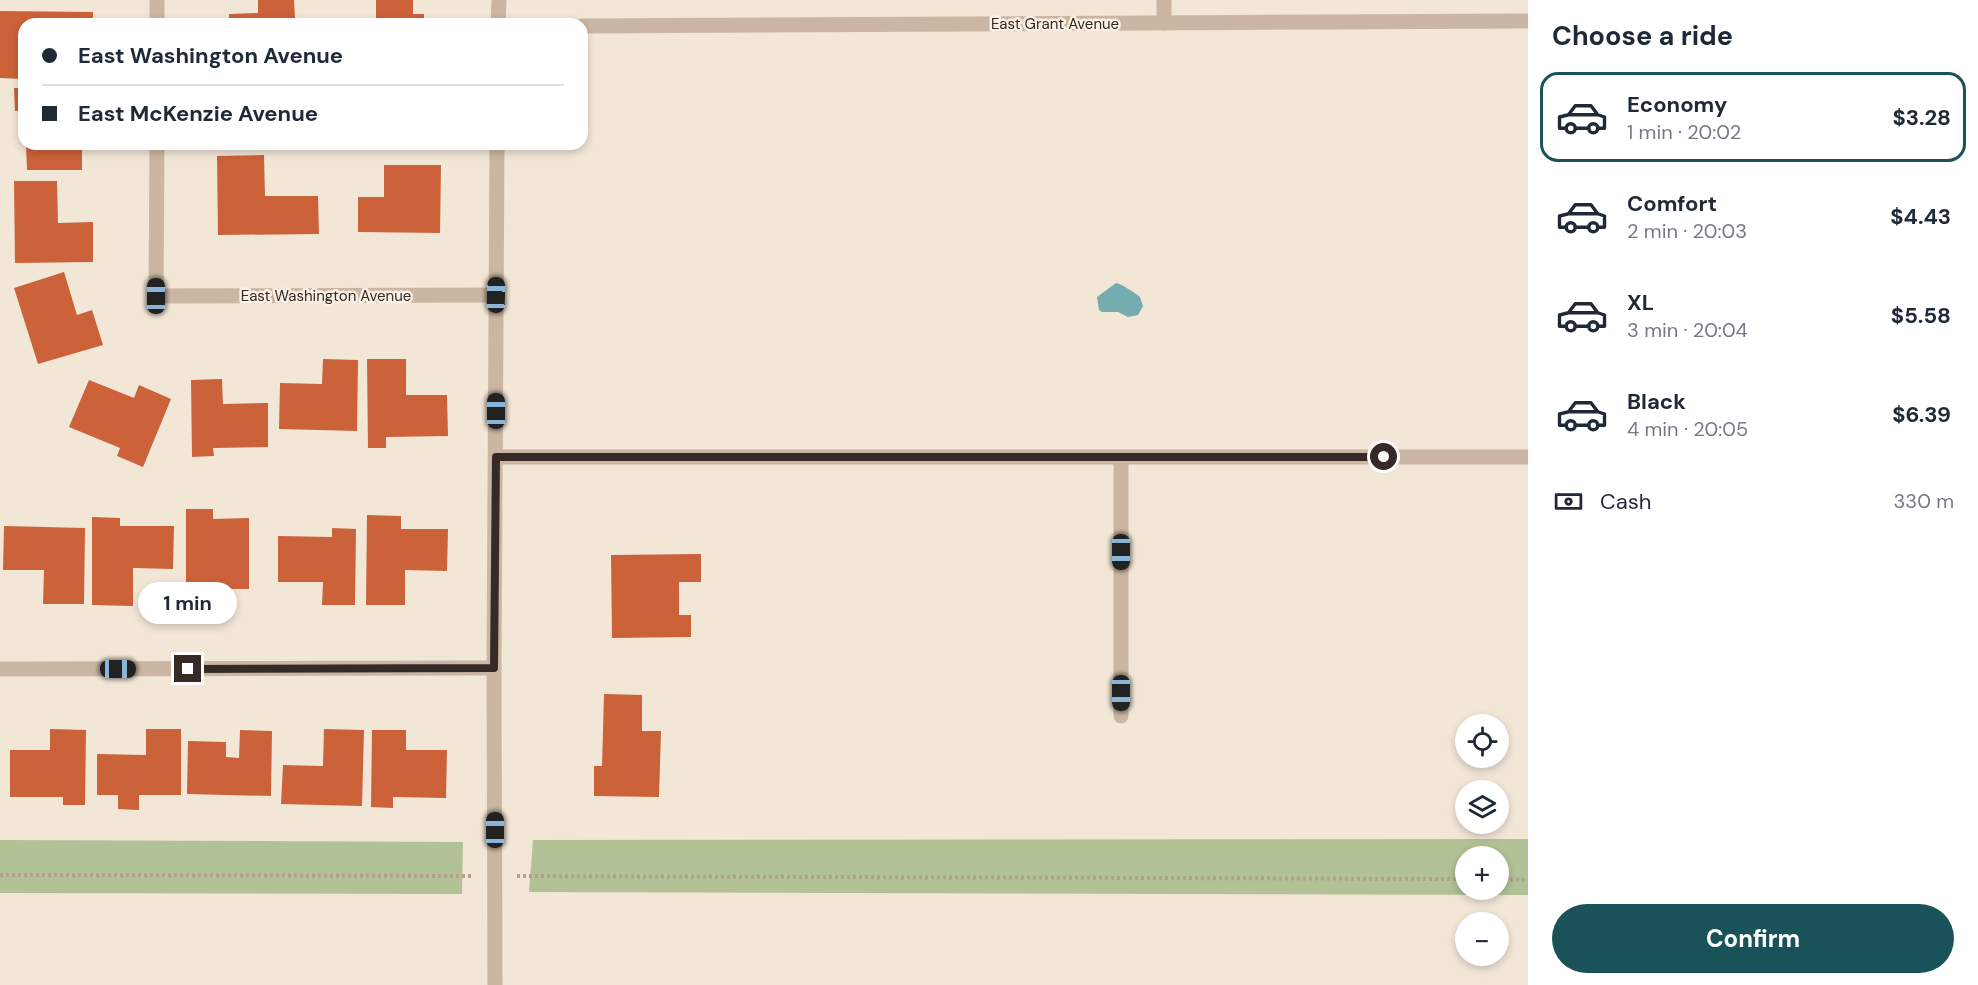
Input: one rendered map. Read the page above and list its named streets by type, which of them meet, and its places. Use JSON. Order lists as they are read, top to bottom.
{
  "streets": {
    "street": ["East Grant Avenue", "East Washington Avenue"]
  },
  "page": {
    "heading": "Choose a ride",
    "banner": ["East Washington Avenue", "East McKenzie Avenue"],
    "list": [
      {
        "name": "Economy",
        "note": "1 min · 20:02",
        "value": "$3.28"
      },
      {
        "name": "Comfort",
        "note": "2 min · 20:03",
        "value": "$4.43"
      },
      {
        "name": "XL",
        "note": "3 min · 20:04",
        "value": "$5.58"
      },
      {
        "name": "Black",
        "note": "4 min · 20:05",
        "value": "$6.39"
      }
    ],
    "pay": ["Cash", "330 m"],
    "bubble": "1 min",
    "map_buttons": ["+", "−"],
    "buttons": "Confirm"
  }
}
